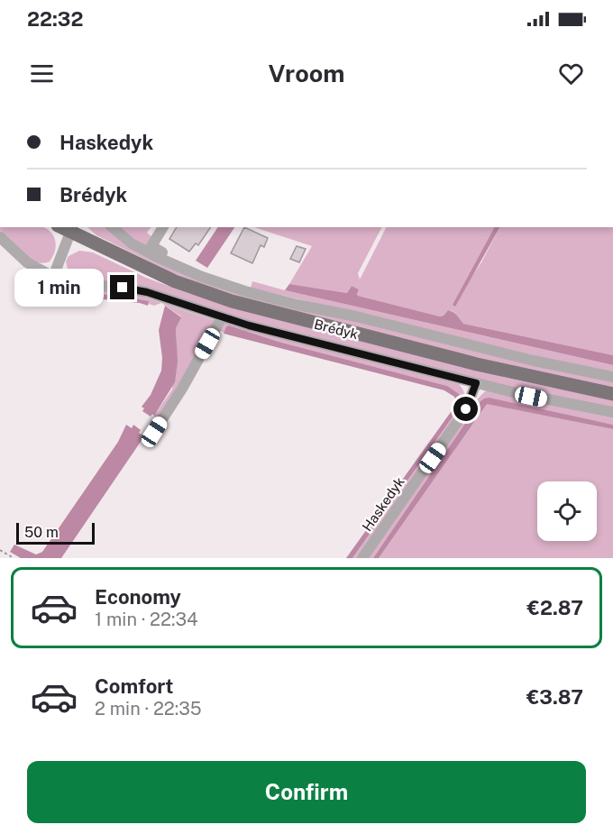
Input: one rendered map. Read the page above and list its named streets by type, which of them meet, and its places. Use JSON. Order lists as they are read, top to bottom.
{
  "streets": {
    "main road": ["Brédyk"],
    "street": ["Haskedyk"]
  },
  "crossings": [
    ["Brédyk", "Haskedyk"]
  ],
  "scale_bar": "50 m",
  "page": {
    "status": "22:32",
    "header": "Vroom",
    "banner": ["Haskedyk", "Brédyk"],
    "bubble": "1 min",
    "scale": "50 m",
    "list": [
      {
        "name": "Economy",
        "note": "1 min · 22:34",
        "value": "€2.87"
      },
      {
        "name": "Comfort",
        "note": "2 min · 22:35",
        "value": "€3.87"
      }
    ],
    "buttons": "Confirm"
  }
}
